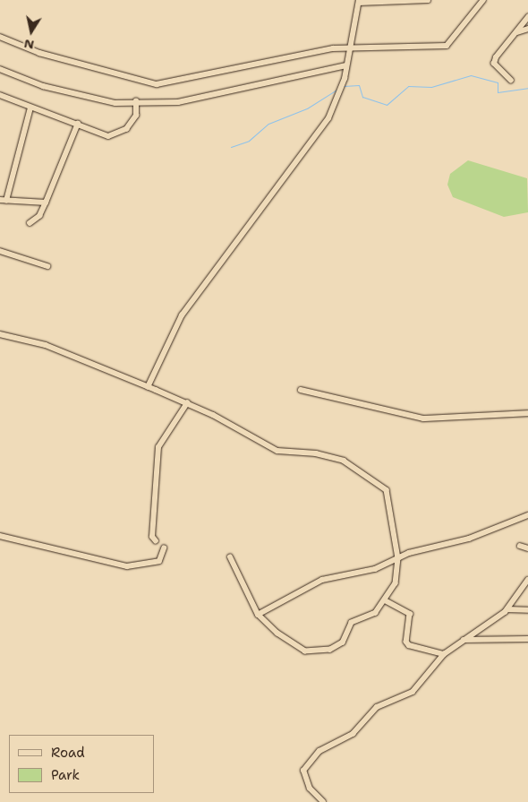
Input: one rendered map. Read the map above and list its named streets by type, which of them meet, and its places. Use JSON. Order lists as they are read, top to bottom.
{
  "legend": ["Road", "Park"],
  "north": "bottom"
}
